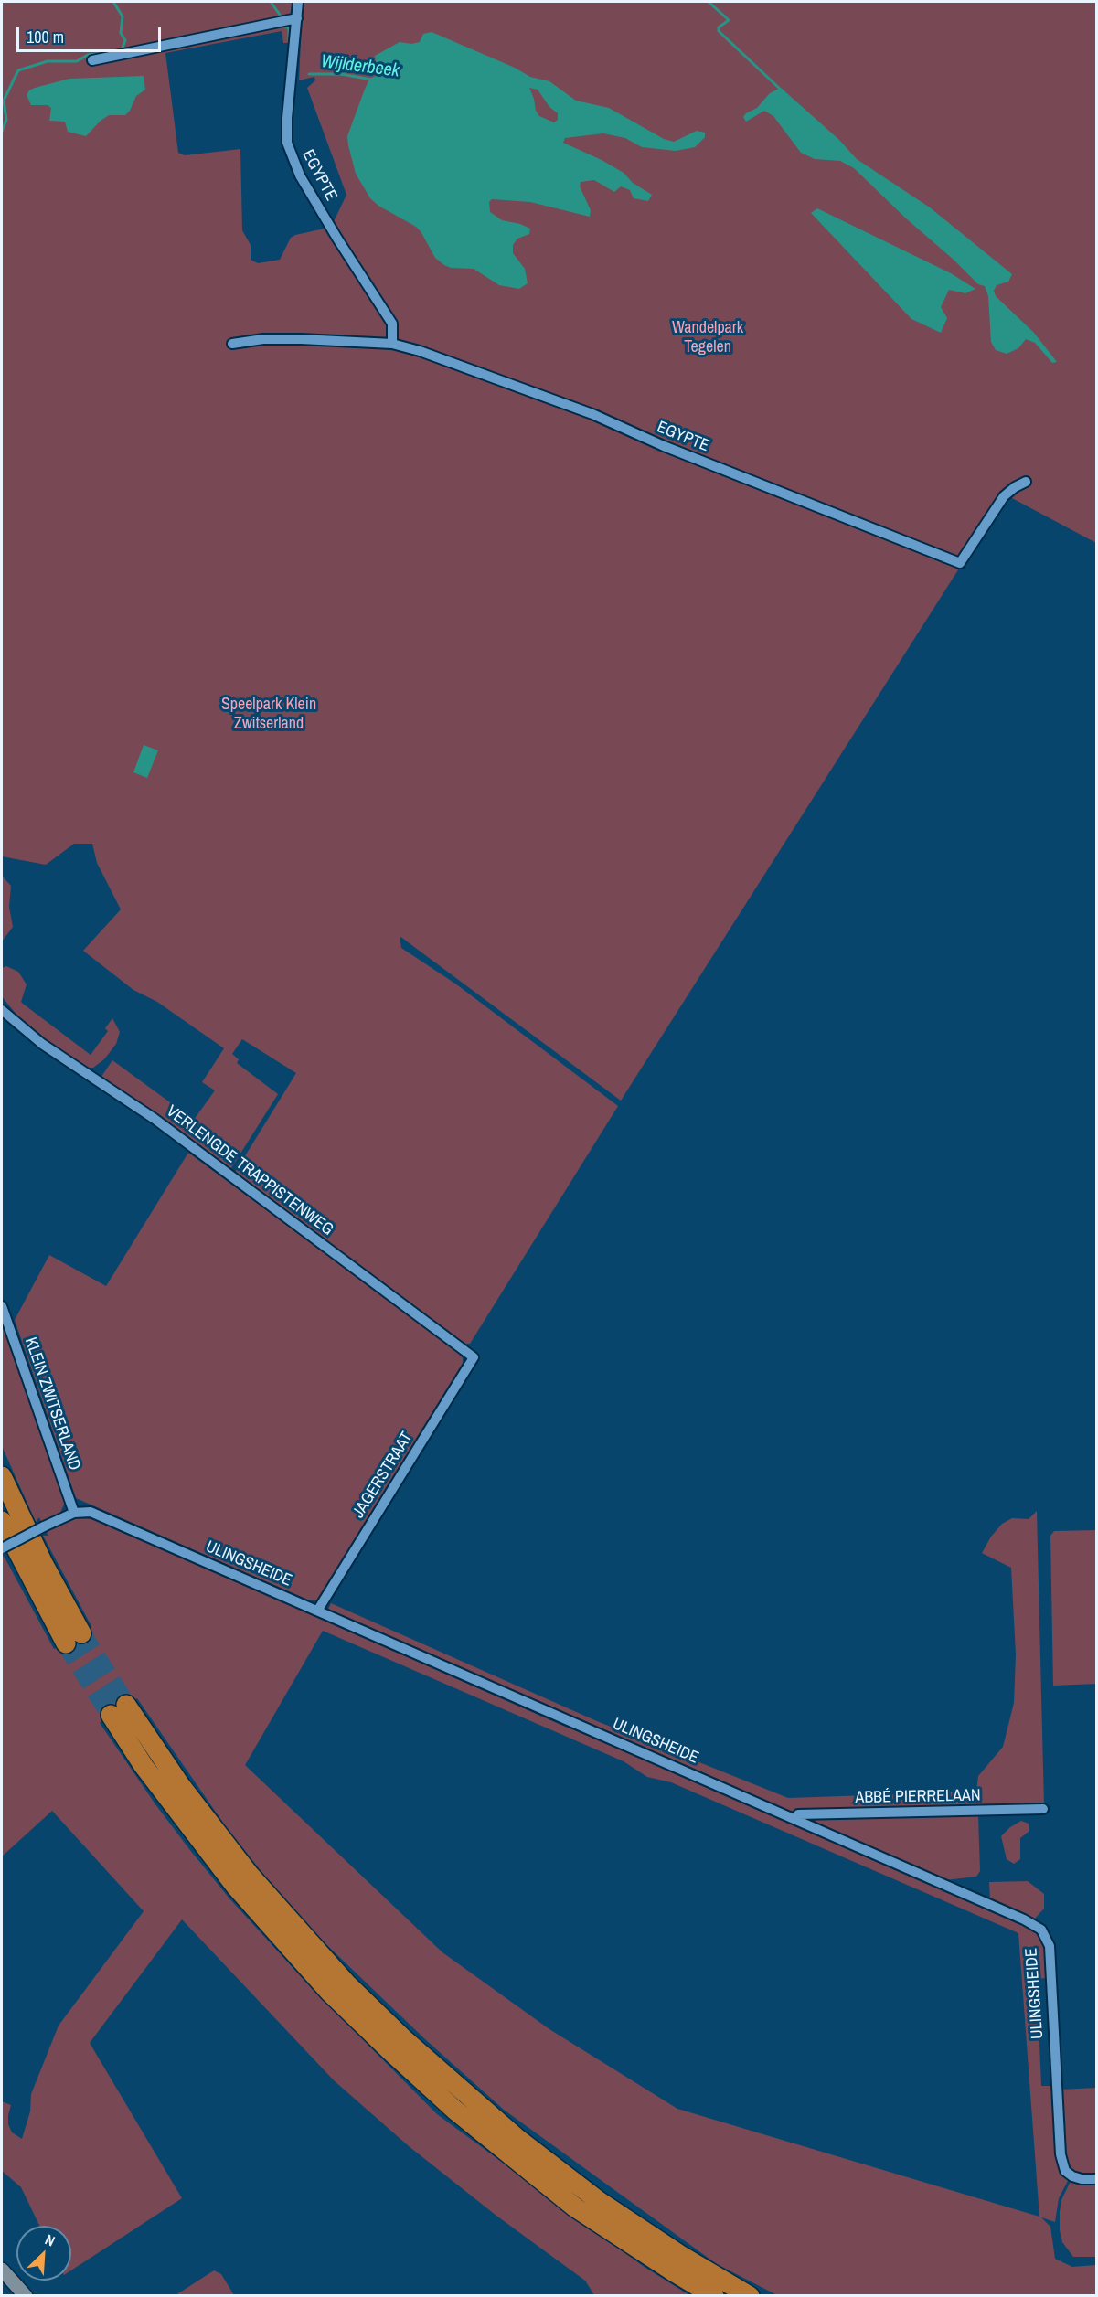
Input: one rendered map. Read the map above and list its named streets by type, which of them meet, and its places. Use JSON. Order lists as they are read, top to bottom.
{
  "streets": {
    "street": [
      "EGYPTE",
      "VERLENGDE TRAPPISTENWEG",
      "KLEIN ZWITSERLAND",
      "JAGERSTRAAT",
      "ULINGSHEIDE",
      "ABBÉ PIERRELAAN"
    ]
  },
  "crossings": [
    ["VERLENGDE TRAPPISTENWEG", "JAGERSTRAAT"],
    ["KLEIN ZWITSERLAND", "ULINGSHEIDE"],
    ["JAGERSTRAAT", "ULINGSHEIDE"],
    ["ULINGSHEIDE", "ABBÉ PIERRELAAN"]
  ],
  "water": ["Wijlderbeek"],
  "parks": ["Wandelpark Tegelen", "Speelpark Klein Zwitserland"],
  "scale_bar": "100 m",
  "north": "top right"
}
